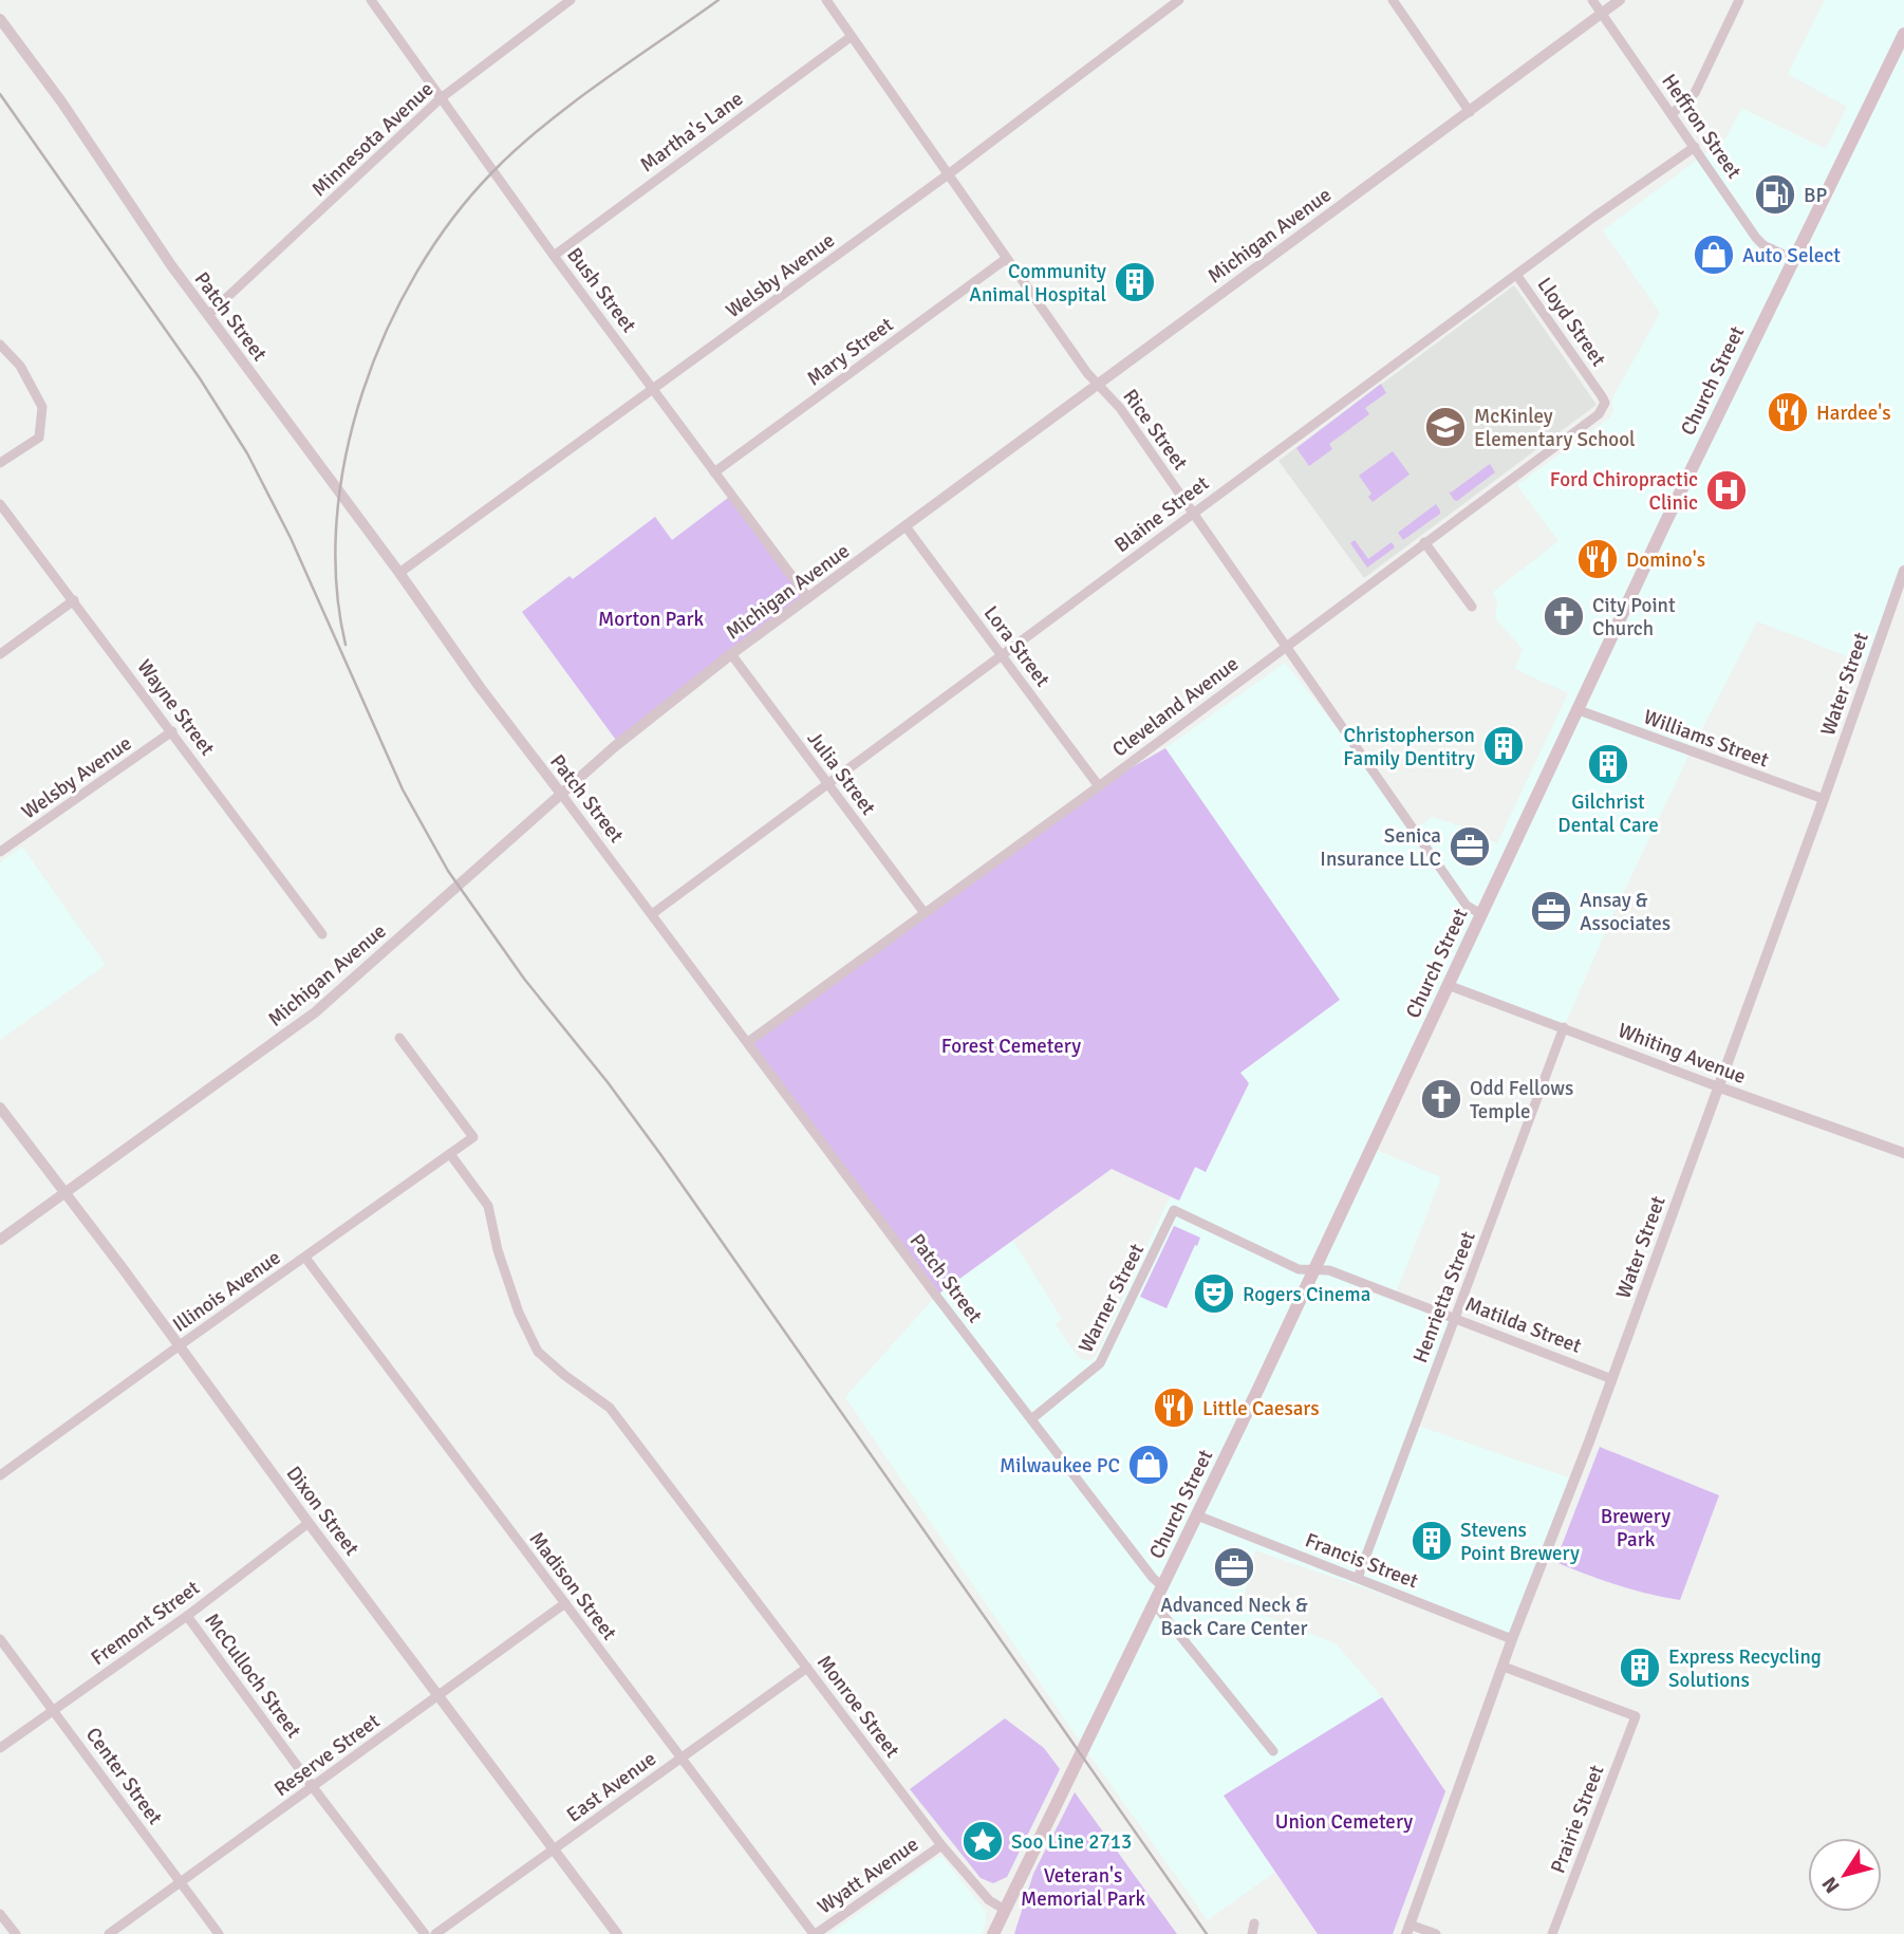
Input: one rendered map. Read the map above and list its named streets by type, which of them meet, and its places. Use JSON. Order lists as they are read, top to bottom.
{
  "streets": {
    "main road": ["Church Street"],
    "street": [
      "Heffron Street",
      "Martha's Lane",
      "Minnesota Avenue",
      "Michigan Avenue",
      "Welsby Avenue",
      "Bush Street",
      "Patch Street",
      "Lloyd Street",
      "Mary Street",
      "Rice Street",
      "Blaine Street",
      "Lora Street",
      "Water Street",
      "Cleveland Avenue",
      "Wayne Street",
      "Williams Street",
      "Julia Street",
      "Whiting Avenue",
      "Illinois Avenue",
      "Henrietta Street",
      "Warner Street",
      "Matilda Street",
      "Dixon Street",
      "Francis Street",
      "Madison Street",
      "Fremont Street",
      "McCulloch Street",
      "Monroe Street",
      "Reserve Street",
      "Center Street",
      "East Avenue",
      "Prairie Street",
      "Wyatt Avenue"
    ]
  },
  "crossings": [
    ["Heffron Street", "Michigan Avenue"],
    ["Heffron Street", "Church Street"],
    ["Heffron Street", "Blaine Street"],
    ["Martha's Lane", "Bush Street"],
    ["Martha's Lane", "Rice Street"],
    ["Minnesota Avenue", "Bush Street"],
    ["Minnesota Avenue", "Patch Street"],
    ["Michigan Avenue", "Bush Street"],
    ["Michigan Avenue", "Patch Street"],
    ["Michigan Avenue", "Rice Street"],
    ["Michigan Avenue", "Lora Street"],
    ["Michigan Avenue", "Julia Street"],
    ["Michigan Avenue", "Dixon Street"],
    ["Welsby Avenue", "Bush Street"],
    ["Welsby Avenue", "Patch Street"],
    ["Welsby Avenue", "Rice Street"],
    ["Welsby Avenue", "Wayne Street"],
    ["Bush Street", "Mary Street"],
    ["Patch Street", "Church Street"],
    ["Patch Street", "Blaine Street"],
    ["Patch Street", "Cleveland Avenue"],
    ["Patch Street", "Warner Street"],
    ["Lloyd Street", "Blaine Street"],
    ["Lloyd Street", "Cleveland Avenue"],
    ["Mary Street", "Rice Street"],
    ["Church Street", "Rice Street"],
    ["Church Street", "Williams Street"],
    ["Church Street", "Whiting Avenue"],
    ["Church Street", "Matilda Street"],
    ["Church Street", "Francis Street"],
    ["Church Street", "Monroe Street"],
    ["Rice Street", "Blaine Street"],
    ["Rice Street", "Cleveland Avenue"],
    ["Blaine Street", "Lora Street"],
    ["Blaine Street", "Julia Street"],
    ["Lora Street", "Cleveland Avenue"],
    ["Water Street", "Williams Street"],
    ["Water Street", "Whiting Avenue"],
    ["Water Street", "Matilda Street"],
    ["Water Street", "Francis Street"],
    ["Water Street", "Prairie Street"],
    ["Cleveland Avenue", "Julia Street"],
    ["Whiting Avenue", "Henrietta Street"],
    ["Illinois Avenue", "Dixon Street"],
    ["Illinois Avenue", "Madison Street"],
    ["Illinois Avenue", "Monroe Street"],
    ["Henrietta Street", "Matilda Street"],
    ["Henrietta Street", "Francis Street"],
    ["Warner Street", "Matilda Street"],
    ["Dixon Street", "Fremont Street"],
    ["Dixon Street", "Reserve Street"],
    ["Dixon Street", "East Avenue"],
    ["Madison Street", "Reserve Street"],
    ["Madison Street", "East Avenue"],
    ["Madison Street", "Wyatt Avenue"],
    ["Fremont Street", "McCulloch Street"],
    ["Fremont Street", "Center Street"],
    ["McCulloch Street", "Reserve Street"],
    ["Monroe Street", "East Avenue"],
    ["Monroe Street", "Wyatt Avenue"],
    ["Reserve Street", "Center Street"]
  ],
  "parks": [
    "Morton Park",
    "Forest Cemetery",
    "Brewery Park",
    "Union Cemetery",
    "Veteran's Memorial Park"
  ],
  "places": {
    "fuel station": ["BP"],
    "shop": ["Auto Select", "Milwaukee PC"],
    "building": [
      "Community Animal Hospital",
      "Christopherson Family Dentitry",
      "Gilchrist Dental Care",
      "Stevens Point Brewery",
      "Express Recycling Solutions"
    ],
    "restaurant": ["Hardee's", "Domino's", "Little Caesars"],
    "school or university": ["McKinley Elementary School"],
    "hospital": ["Ford Chiropractic Clinic"],
    "church": ["City Point Church", "Odd Fellows Temple"],
    "office": ["Senica Insurance LLC", "Ansay & Associates", "Advanced Neck & Back Care Center"],
    "theatre": ["Rogers Cinema"],
    "place": ["Soo Line 2713"]
  },
  "north": "bottom left"
}
